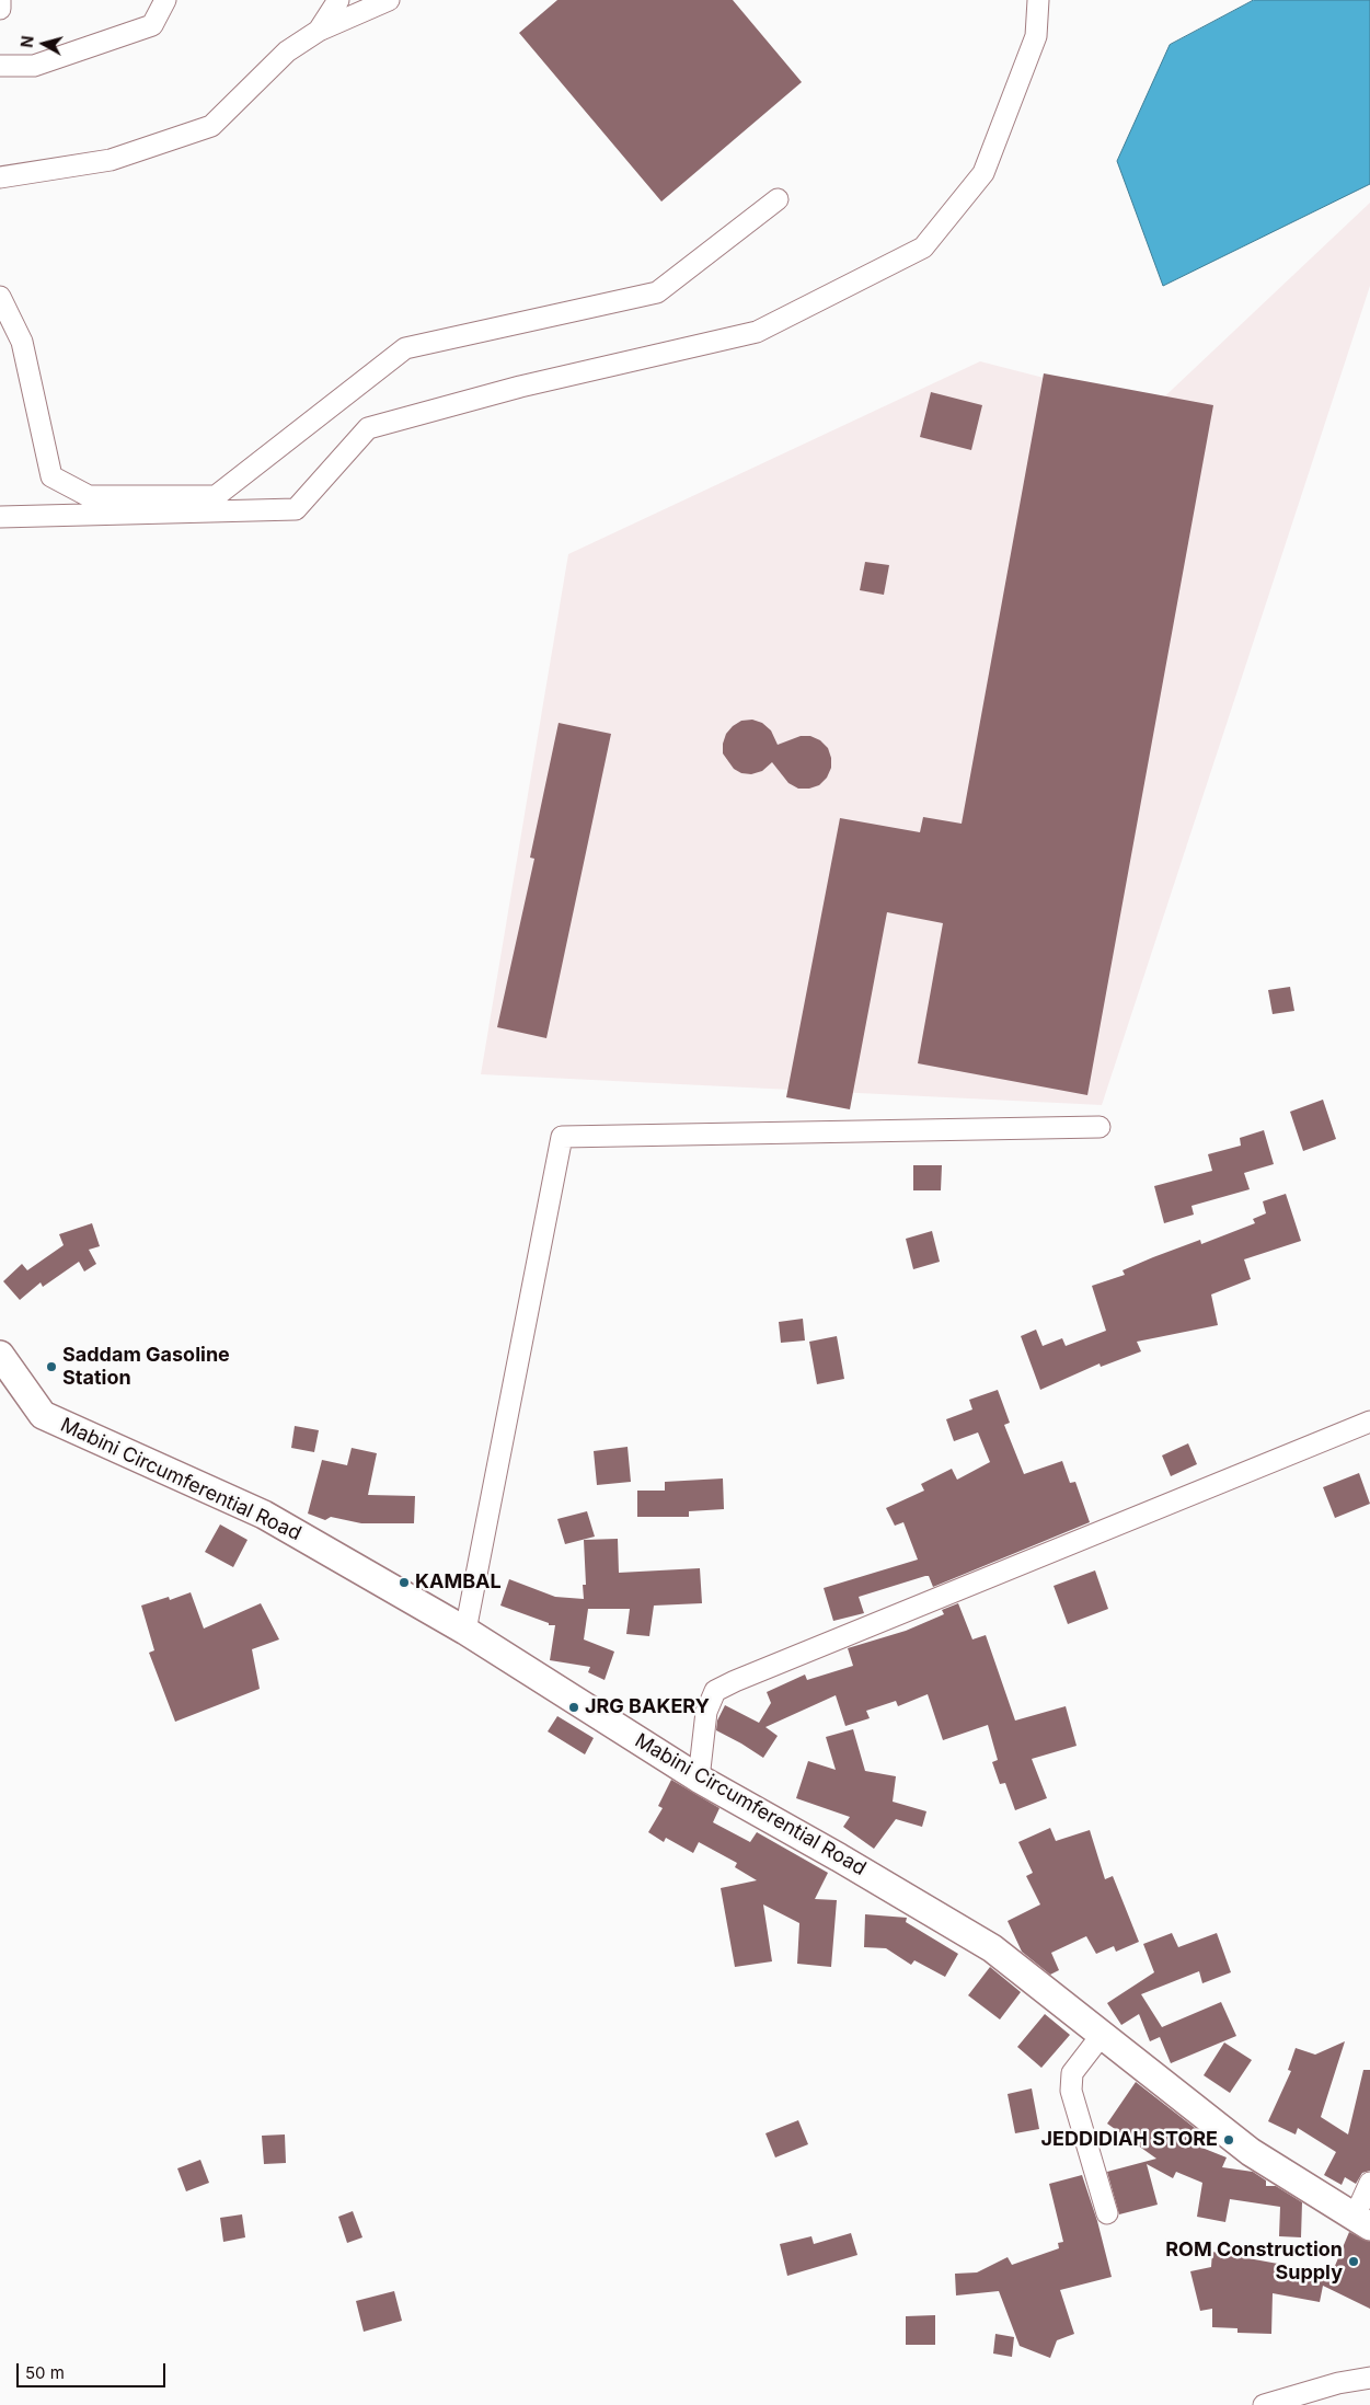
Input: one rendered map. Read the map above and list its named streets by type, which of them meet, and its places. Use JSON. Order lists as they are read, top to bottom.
{
  "streets": {
    "main road": ["Mabini Circumferential Road"]
  },
  "places": [
    "Saddam Gasoline Station",
    "KAMBAL",
    "JRG BAKERY",
    "JEDDIDIAH STORE",
    "ROM Construction Supply"
  ],
  "scale_bar": "50 m",
  "north": "left"
}
